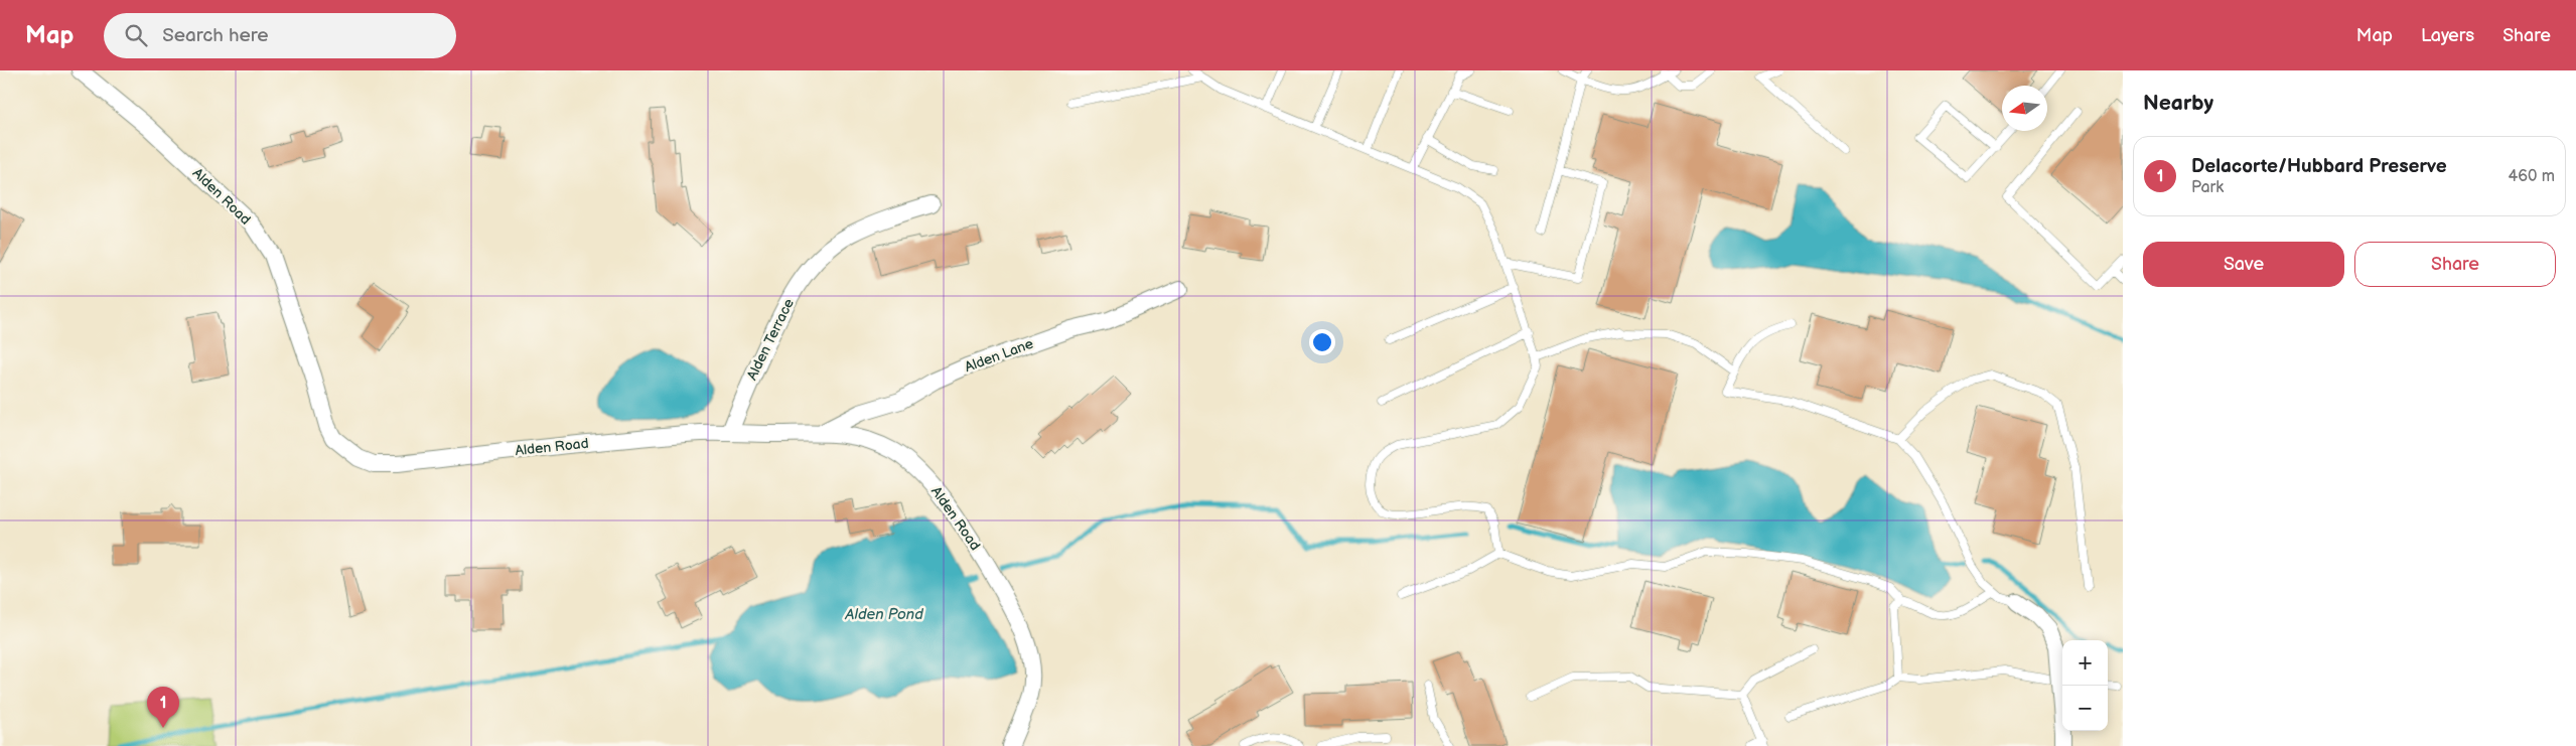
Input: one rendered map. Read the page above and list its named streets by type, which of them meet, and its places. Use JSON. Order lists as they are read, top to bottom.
{
  "streets": {
    "street": ["Alden Road", "Alden Terrace", "Alden Lane"]
  },
  "crossings": [
    ["Alden Road", "Alden Terrace"],
    ["Alden Road", "Alden Lane"]
  ],
  "water": ["Alden Pond"],
  "north": "left",
  "page": {
    "header": "Map",
    "search": "Search here",
    "nav": ["Map", "Layers", "Share"],
    "heading": "Nearby",
    "list": [
      {
        "mark": "1",
        "name": "Delacorte/Hubbard Preserve",
        "note": "Park",
        "value": "460 m"
      }
    ],
    "buttons": ["Save", "Share"],
    "map_buttons": ["+", "−"],
    "pins": "1"
  }
}
